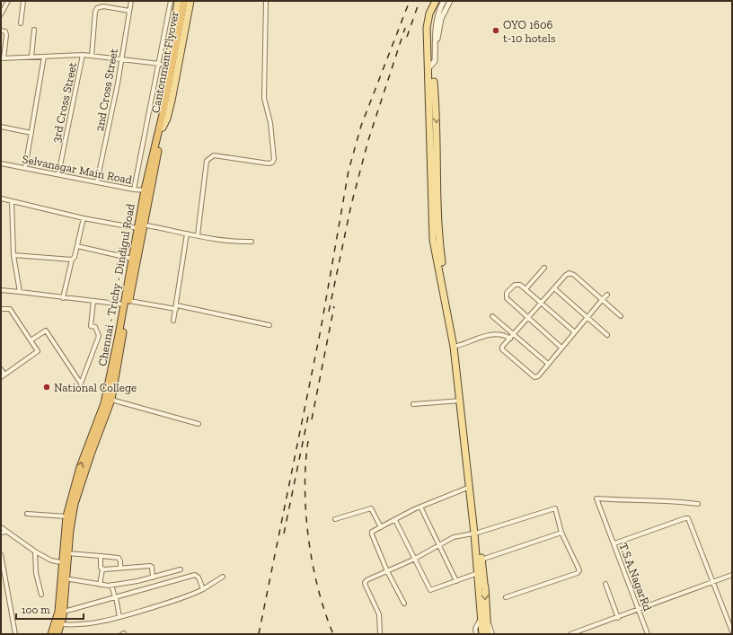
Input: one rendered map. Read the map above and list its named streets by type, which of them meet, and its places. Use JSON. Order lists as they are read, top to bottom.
{
  "streets": {
    "highway": ["Cantonment Flyover", "Chennai - Trichy - Dindigul Road"],
    "street": [
      "2nd Cross Street",
      "3rd Cross Street",
      "Selvanagar Main Road",
      "T.S.A.NagarRd"
    ]
  },
  "crossings": [
    ["Cantonment Flyover", "Chennai - Trichy - Dindigul Road"],
    ["2nd Cross Street", "Selvanagar Main Road"],
    ["3rd Cross Street", "Selvanagar Main Road"],
    ["Selvanagar Main Road", "Chennai - Trichy - Dindigul Road"]
  ],
  "places": ["OYO 1606 t-10 hotels", "National College"],
  "scale_bar": "100 m"
}
